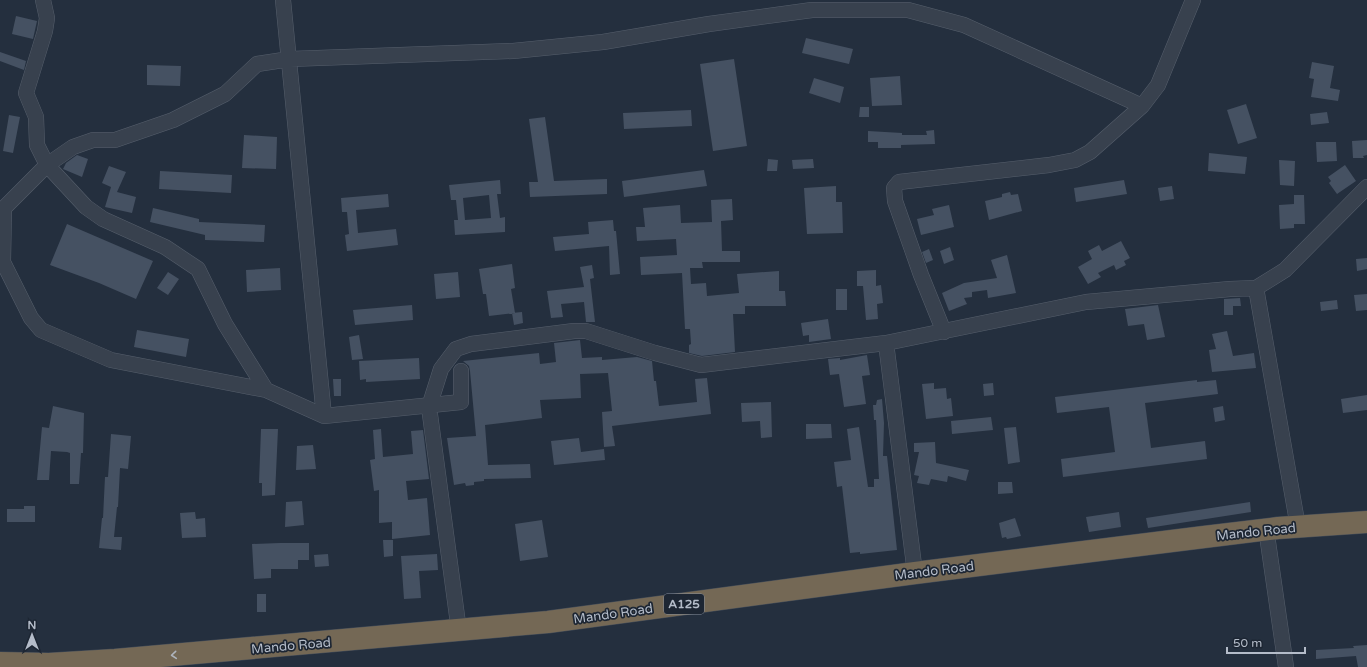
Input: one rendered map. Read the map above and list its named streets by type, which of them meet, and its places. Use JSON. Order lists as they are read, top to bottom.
{
  "streets": {
    "highway": ["Mando Road", "A125"]
  },
  "scale_bar": "50 m",
  "north": "top"
}
